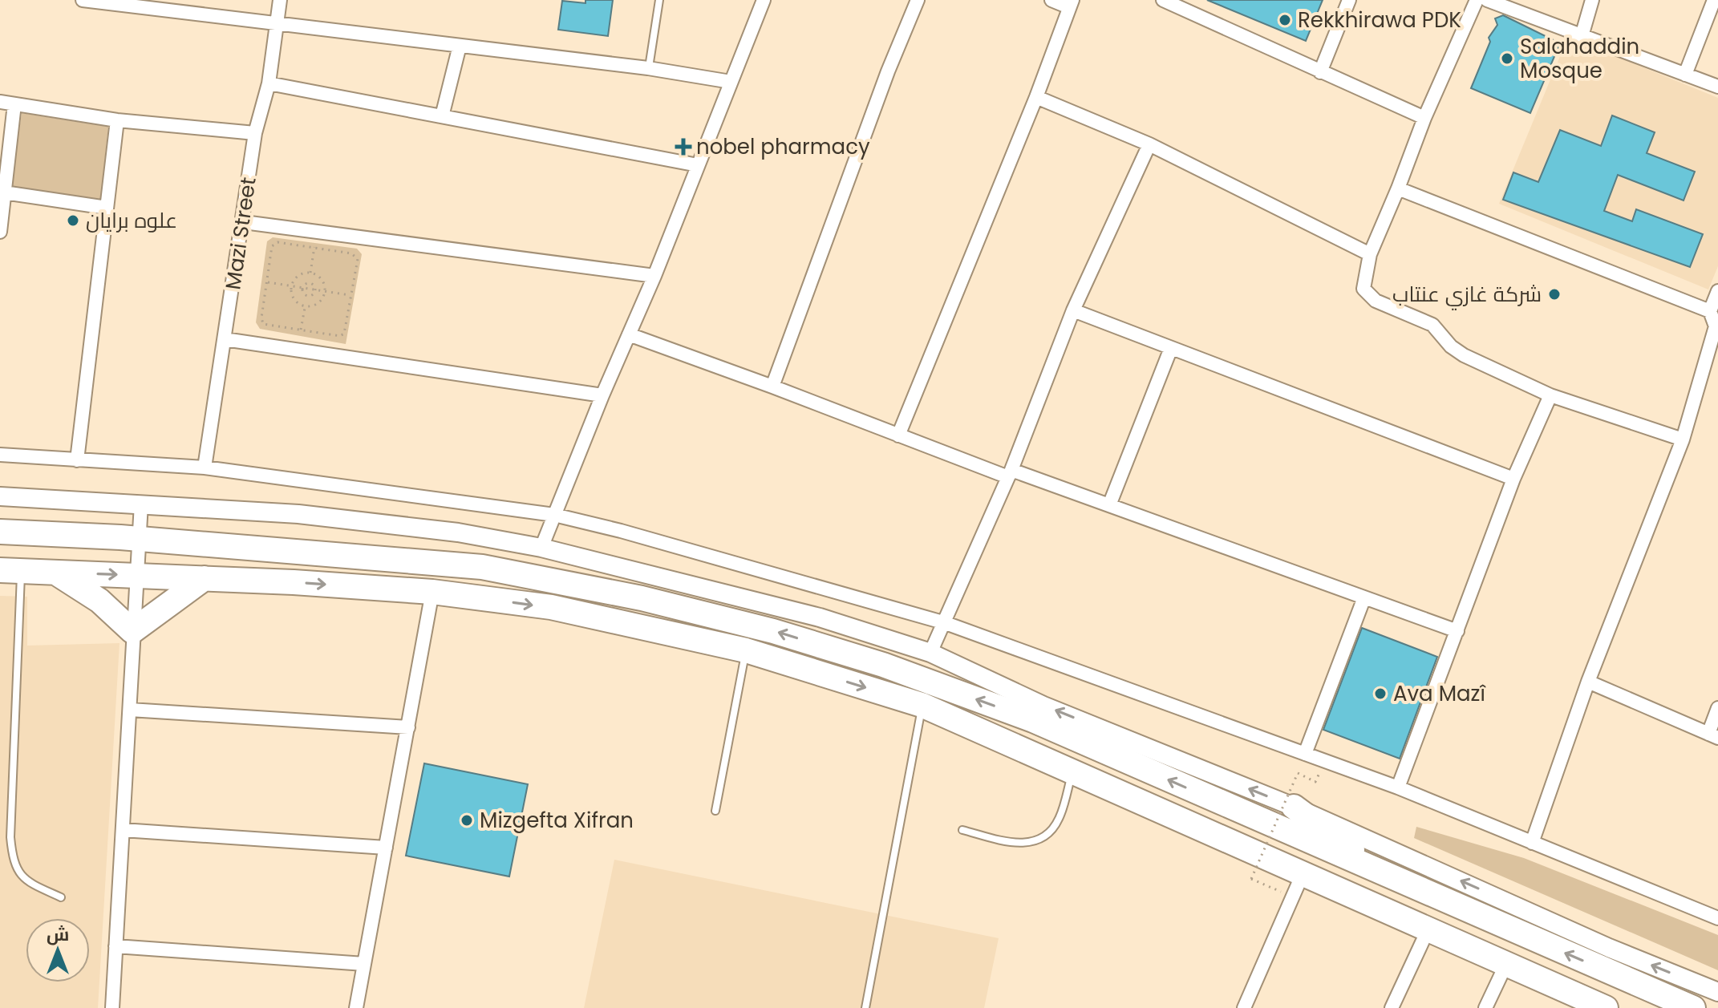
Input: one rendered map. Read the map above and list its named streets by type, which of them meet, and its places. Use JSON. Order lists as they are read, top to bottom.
{
  "streets": {
    "street": ["Mazi Street"]
  },
  "places": {
    "other": [
      "Rekkhirawa PDK",
      "Salahaddin Mosque",
      "علوه برايان",
      "شركة غازي عنتاب",
      "Ava Mazî",
      "Mizgefta Xifran"
    ],
    "health": ["nobel pharmacy"]
  },
  "north": "top"
}
